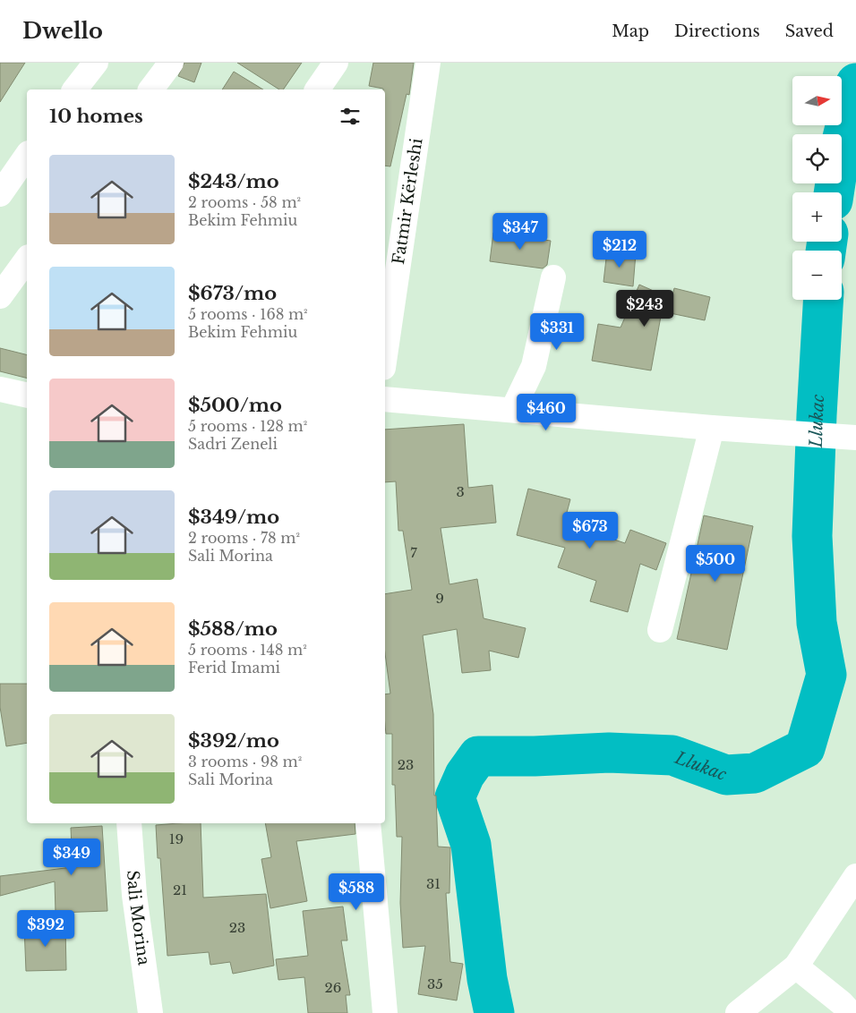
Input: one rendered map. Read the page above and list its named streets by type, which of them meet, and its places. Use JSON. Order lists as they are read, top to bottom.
{
  "streets": {
    "street": ["Fatmir Kërleshi", "Sali Morina"]
  },
  "water": ["Llukac"],
  "house_numbers": [
    "3",
    "7",
    "9",
    "23",
    "19",
    "31",
    "21",
    "23",
    "35",
    "26"
  ],
  "north": "right",
  "page": {
    "header": "Dwello",
    "nav": ["Map", "Directions", "Saved"],
    "map_buttons": ["+", "−"],
    "heading": "10 homes",
    "list": [
      {
        "name": "$243/mo",
        "note": "2 rooms · 58 m² · Bekim Fehmiu"
      },
      {
        "name": "$673/mo",
        "note": "5 rooms · 168 m² · Bekim Fehmiu"
      },
      {
        "name": "$500/mo",
        "note": "5 rooms · 128 m² · Sadri Zeneli"
      },
      {
        "name": "$349/mo",
        "note": "2 rooms · 78 m² · Sali Morina"
      },
      {
        "name": "$588/mo",
        "note": "5 rooms · 148 m² · Ferid Imami"
      },
      {
        "name": "$392/mo",
        "note": "3 rooms · 98 m² · Sali Morina"
      }
    ],
    "price": [
      "$347",
      "$212",
      "$243",
      "$331",
      "$460",
      "$673",
      "$500",
      "$349",
      "$588",
      "$392"
    ]
  }
}
